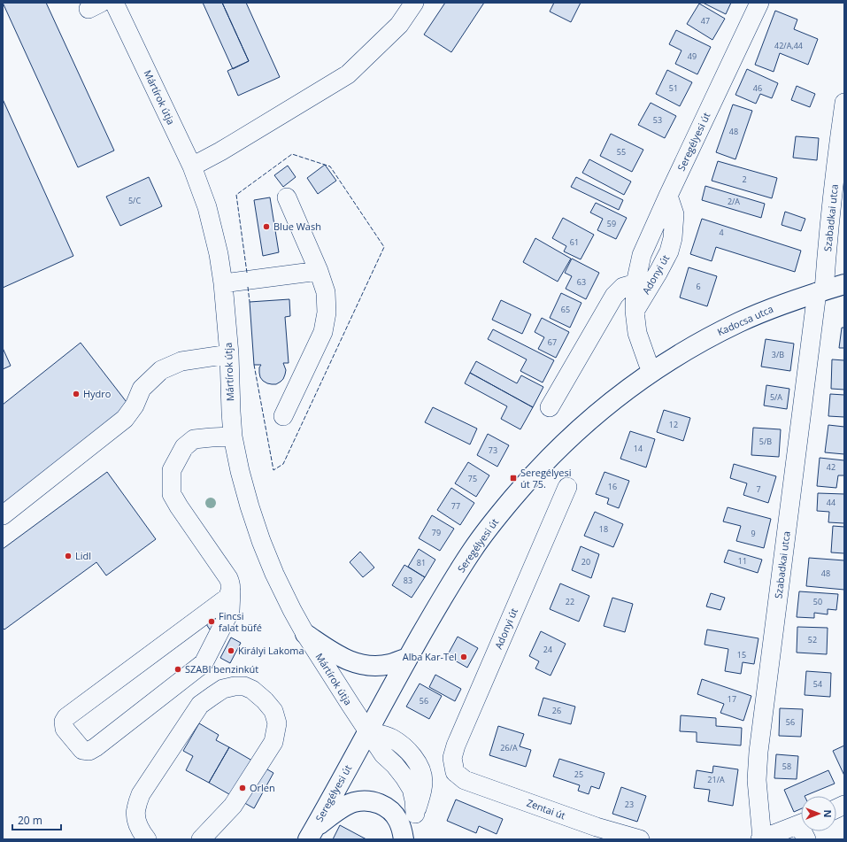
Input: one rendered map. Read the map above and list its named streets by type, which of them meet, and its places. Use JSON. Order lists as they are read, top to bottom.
{
  "streets": {
    "main road": ["Seregélyesi út", "Kadocsa utca"],
    "street": [
      "Mártírok útja",
      "Szabadkai utca",
      "Adonyi út",
      "Zentai út"
    ]
  },
  "crossings": [
    ["Mártírok útja", "Seregélyesi út"],
    ["Seregélyesi út", "Adonyi út"],
    ["Seregélyesi út", "Kadocsa utca"],
    ["Szabadkai utca", "Kadocsa utca"],
    ["Adonyi út", "Zentai út"]
  ],
  "places": {
    "other": [
      "Blue Wash",
      "Hydro",
      "Lidl",
      "Fincsi falat büfé",
      "Királyi Lakoma",
      "Alba Kar-Tel",
      "SZABI benzinkút",
      "Orlen"
    ],
    "transit": ["Seregélyesi út 75."]
  },
  "house_numbers": [
    "47",
    "42/A,44",
    "49",
    "51",
    "46",
    "53",
    "48",
    "55",
    "2",
    "5/C",
    "2/A",
    "59",
    "4",
    "61",
    "63",
    "6",
    "65",
    "67",
    "3/B",
    "5/A",
    "12",
    "5/B",
    "14",
    "73",
    "42",
    "75",
    "16",
    "7",
    "44",
    "77",
    "18",
    "79",
    "9",
    "11",
    "20",
    "81",
    "48",
    "83",
    "22",
    "50",
    "52",
    "24",
    "15",
    "54",
    "17",
    "56",
    "26",
    "56",
    "26/A",
    "58",
    "25",
    "21/A",
    "23"
  ],
  "scale_bar": "20 m",
  "north": "right"
}
